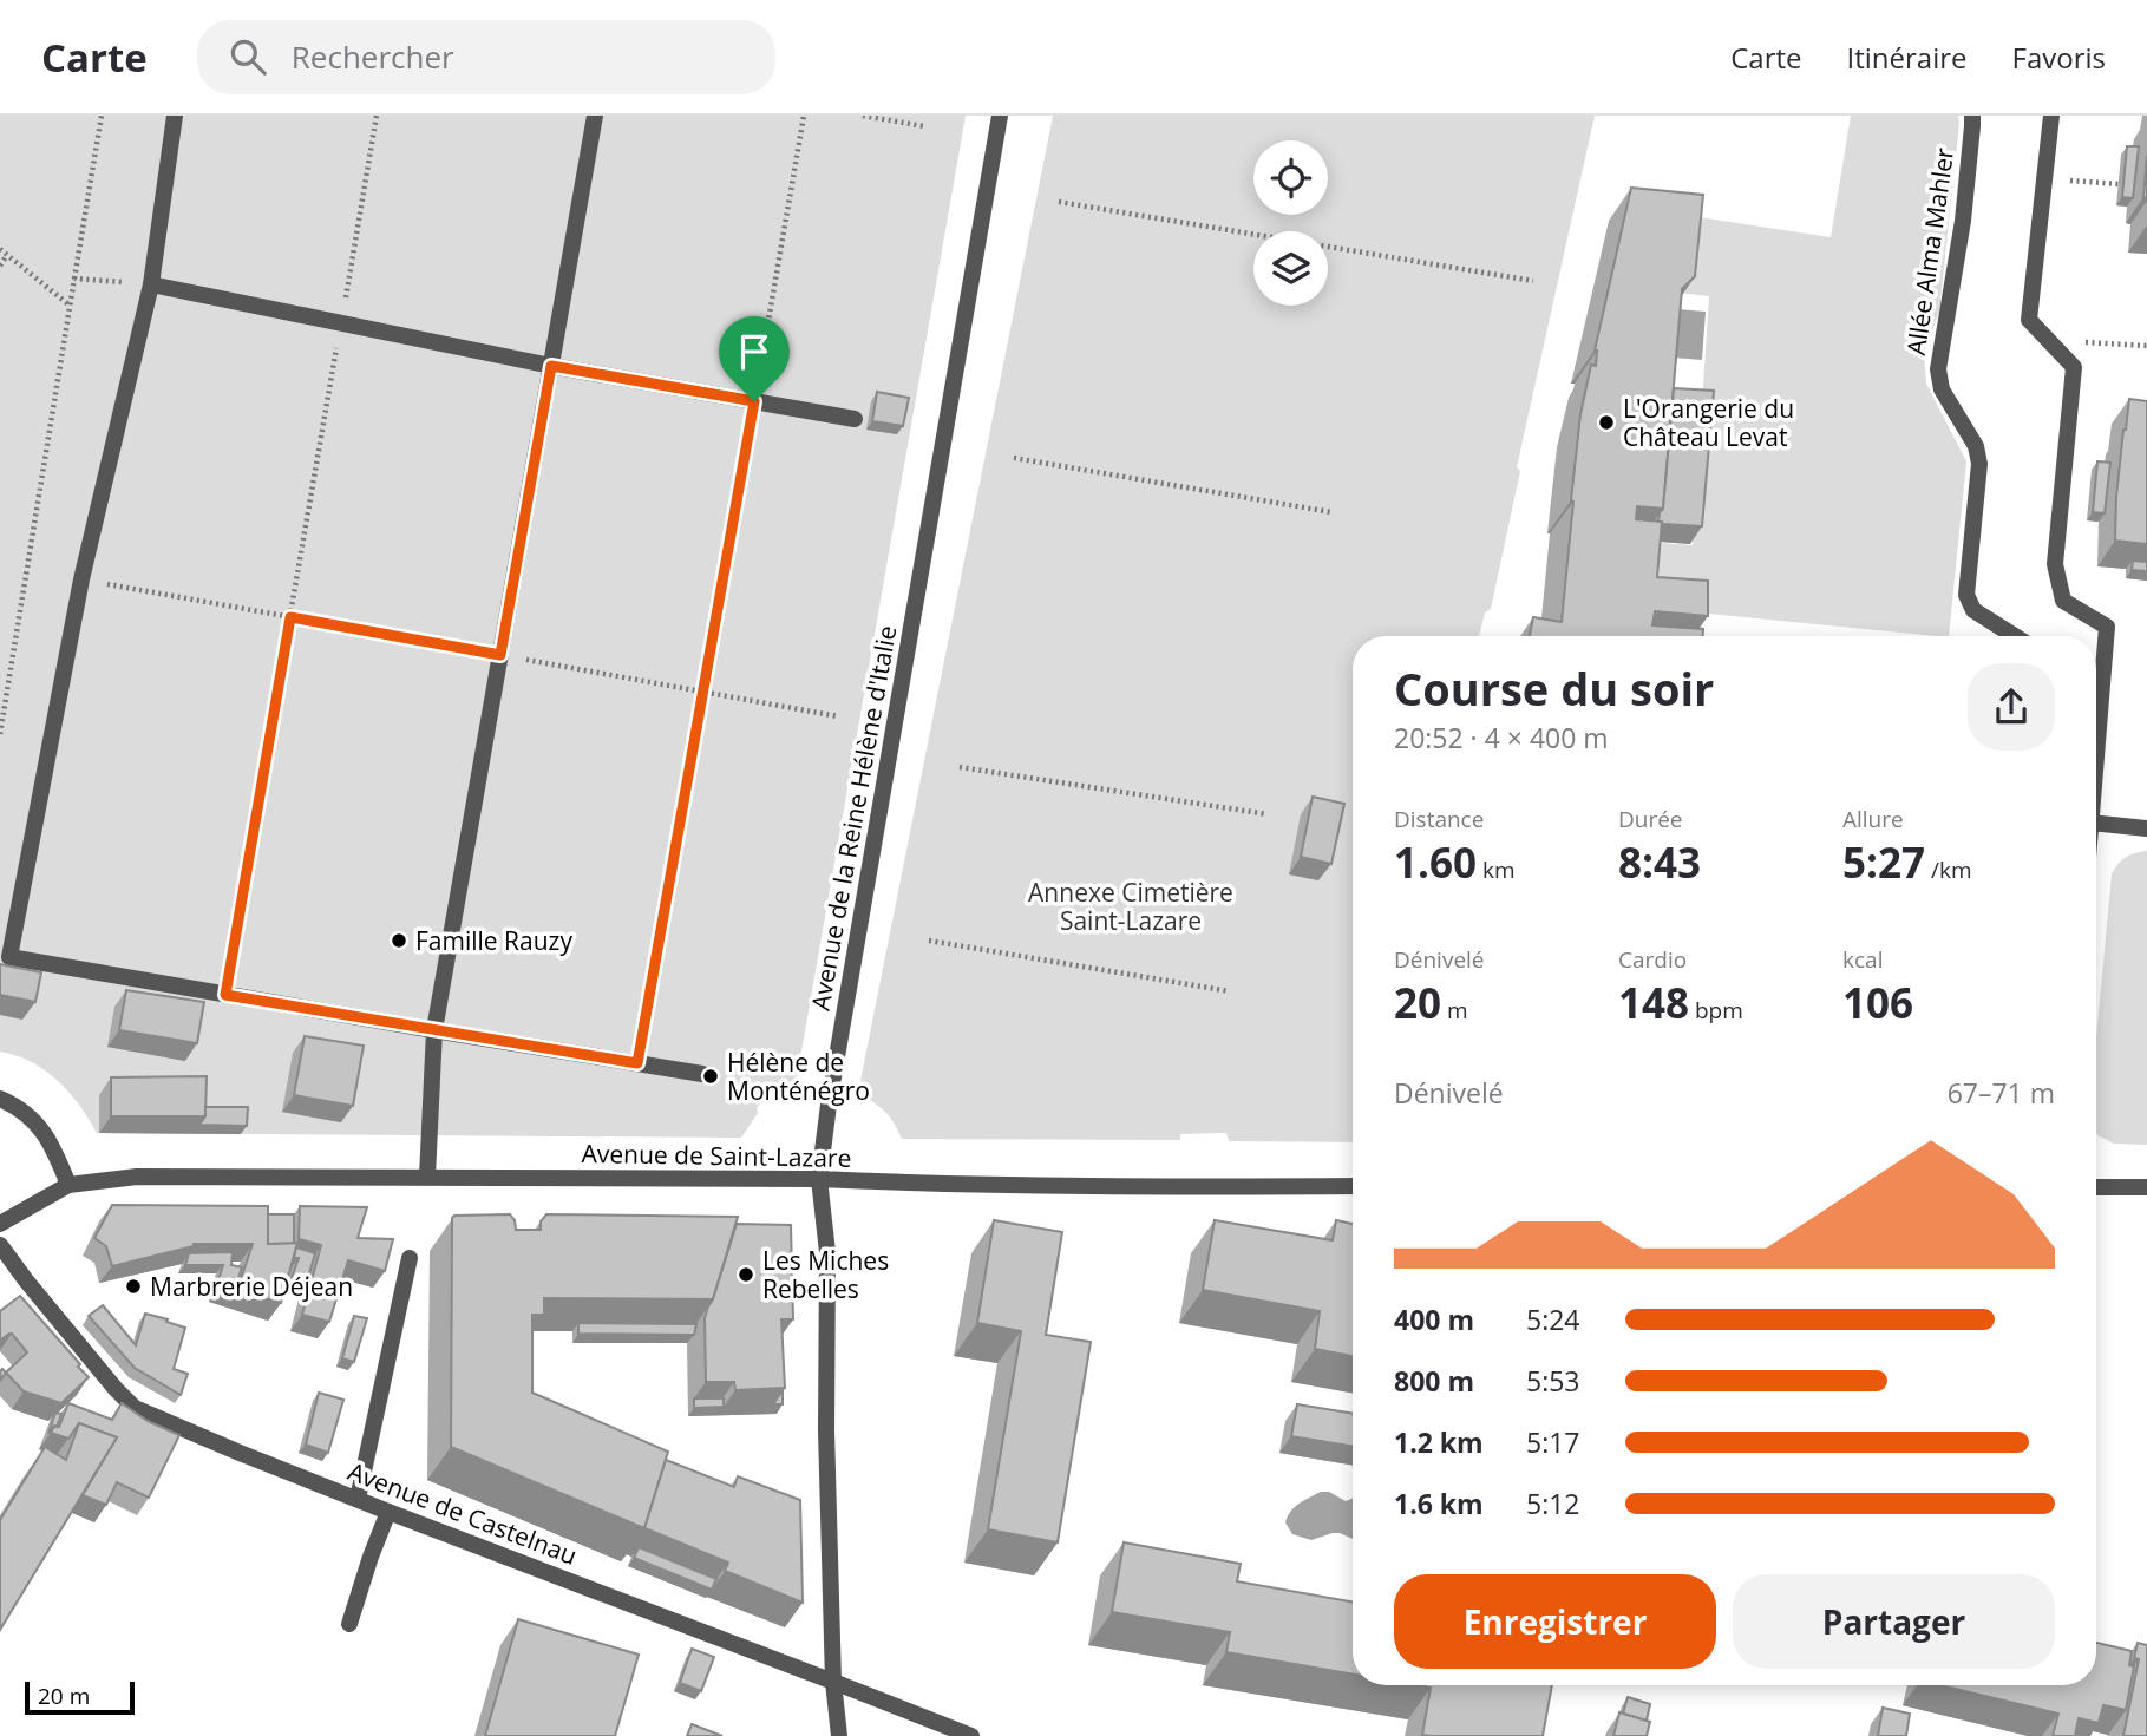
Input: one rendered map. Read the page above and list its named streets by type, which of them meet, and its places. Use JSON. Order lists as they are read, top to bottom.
{
  "streets": {
    "street": [
      "Allée Alma Mahler",
      "Avenue de la Reine Hélène d'Italie",
      "Avenue de Saint-Lazare",
      "Avenue de Castelnau"
    ]
  },
  "crossings": [
    ["Avenue de la Reine Hélène d'Italie", "Avenue de Saint-Lazare"],
    ["Avenue de la Reine Hélène d'Italie", "Avenue de Castelnau"]
  ],
  "parks": ["Annexe Cimetière Saint-Lazare"],
  "places": [
    "L'Orangerie du Château Levat",
    "Famille Rauzy",
    "Hélène de Monténégro",
    "Les Miches Rebelles",
    "Marbrerie Déjean"
  ],
  "scale_bar": "20 m",
  "page": {
    "header": "Carte",
    "search": "Rechercher",
    "nav": ["Carte", "Itinéraire", "Favoris"],
    "heading": ["Course du soir", "20:52 · 4 × 400 m"],
    "stats": [
      ["Distance", "1.60 km"],
      ["Durée", "8:43"],
      ["Allure", "5:27 /km"],
      ["Dénivelé", "20 m"],
      ["Cardio", "148 bpm"],
      ["kcal", "106"]
    ],
    "chart": ["Dénivelé", "67–71 m"],
    "list": [
      {
        "name": "400 m",
        "note": "5:24"
      },
      {
        "name": "800 m",
        "note": "5:53"
      },
      {
        "name": "1.2 km",
        "note": "5:17"
      },
      {
        "name": "1.6 km",
        "note": "5:12"
      }
    ],
    "buttons": ["Enregistrer", "Partager"],
    "scale": "20 m"
  }
}
